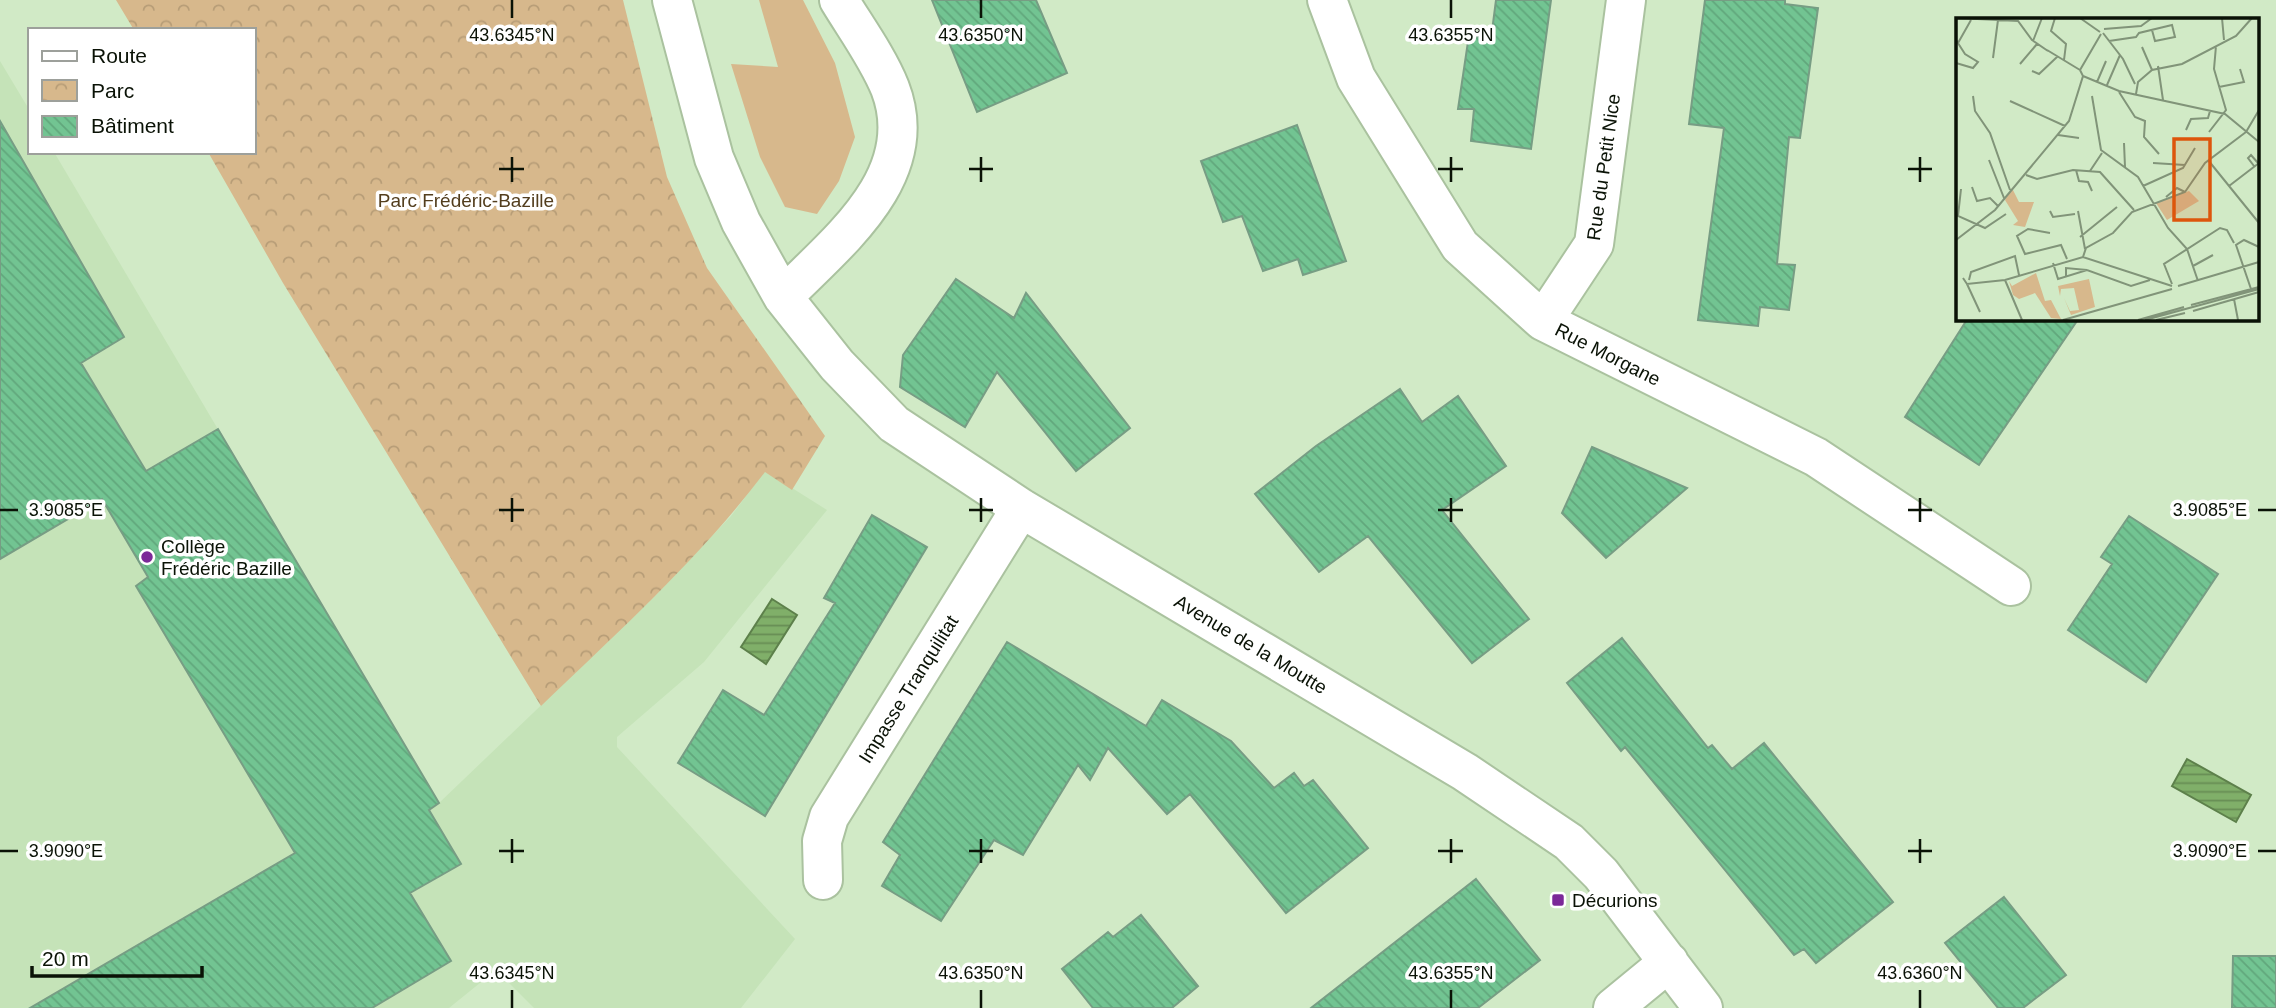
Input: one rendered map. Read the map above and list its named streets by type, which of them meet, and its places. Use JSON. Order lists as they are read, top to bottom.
{
  "streets": {
    "street": [
      "Rue du Petit Nice",
      "Rue Morgane",
      "Avenue de la Moutte",
      "Impasse Tranquilitat"
    ]
  },
  "crossings": [
    ["Rue du Petit Nice", "Rue Morgane"],
    ["Avenue de la Moutte", "Impasse Tranquilitat"]
  ],
  "parks": ["Parc Frédéric-Bazille"],
  "places": {
    "other": ["Collège Frédéric Bazille"],
    "transit": ["Décurions"]
  },
  "legend": ["Route", "Parc", "Bâtiment"],
  "scale_bar": "20 m",
  "coordinates": [
    "43.6345°N",
    "43.6350°N",
    "43.6355°N",
    "3.9085°E",
    "3.9090°E",
    "43.6360°N"
  ]
}
